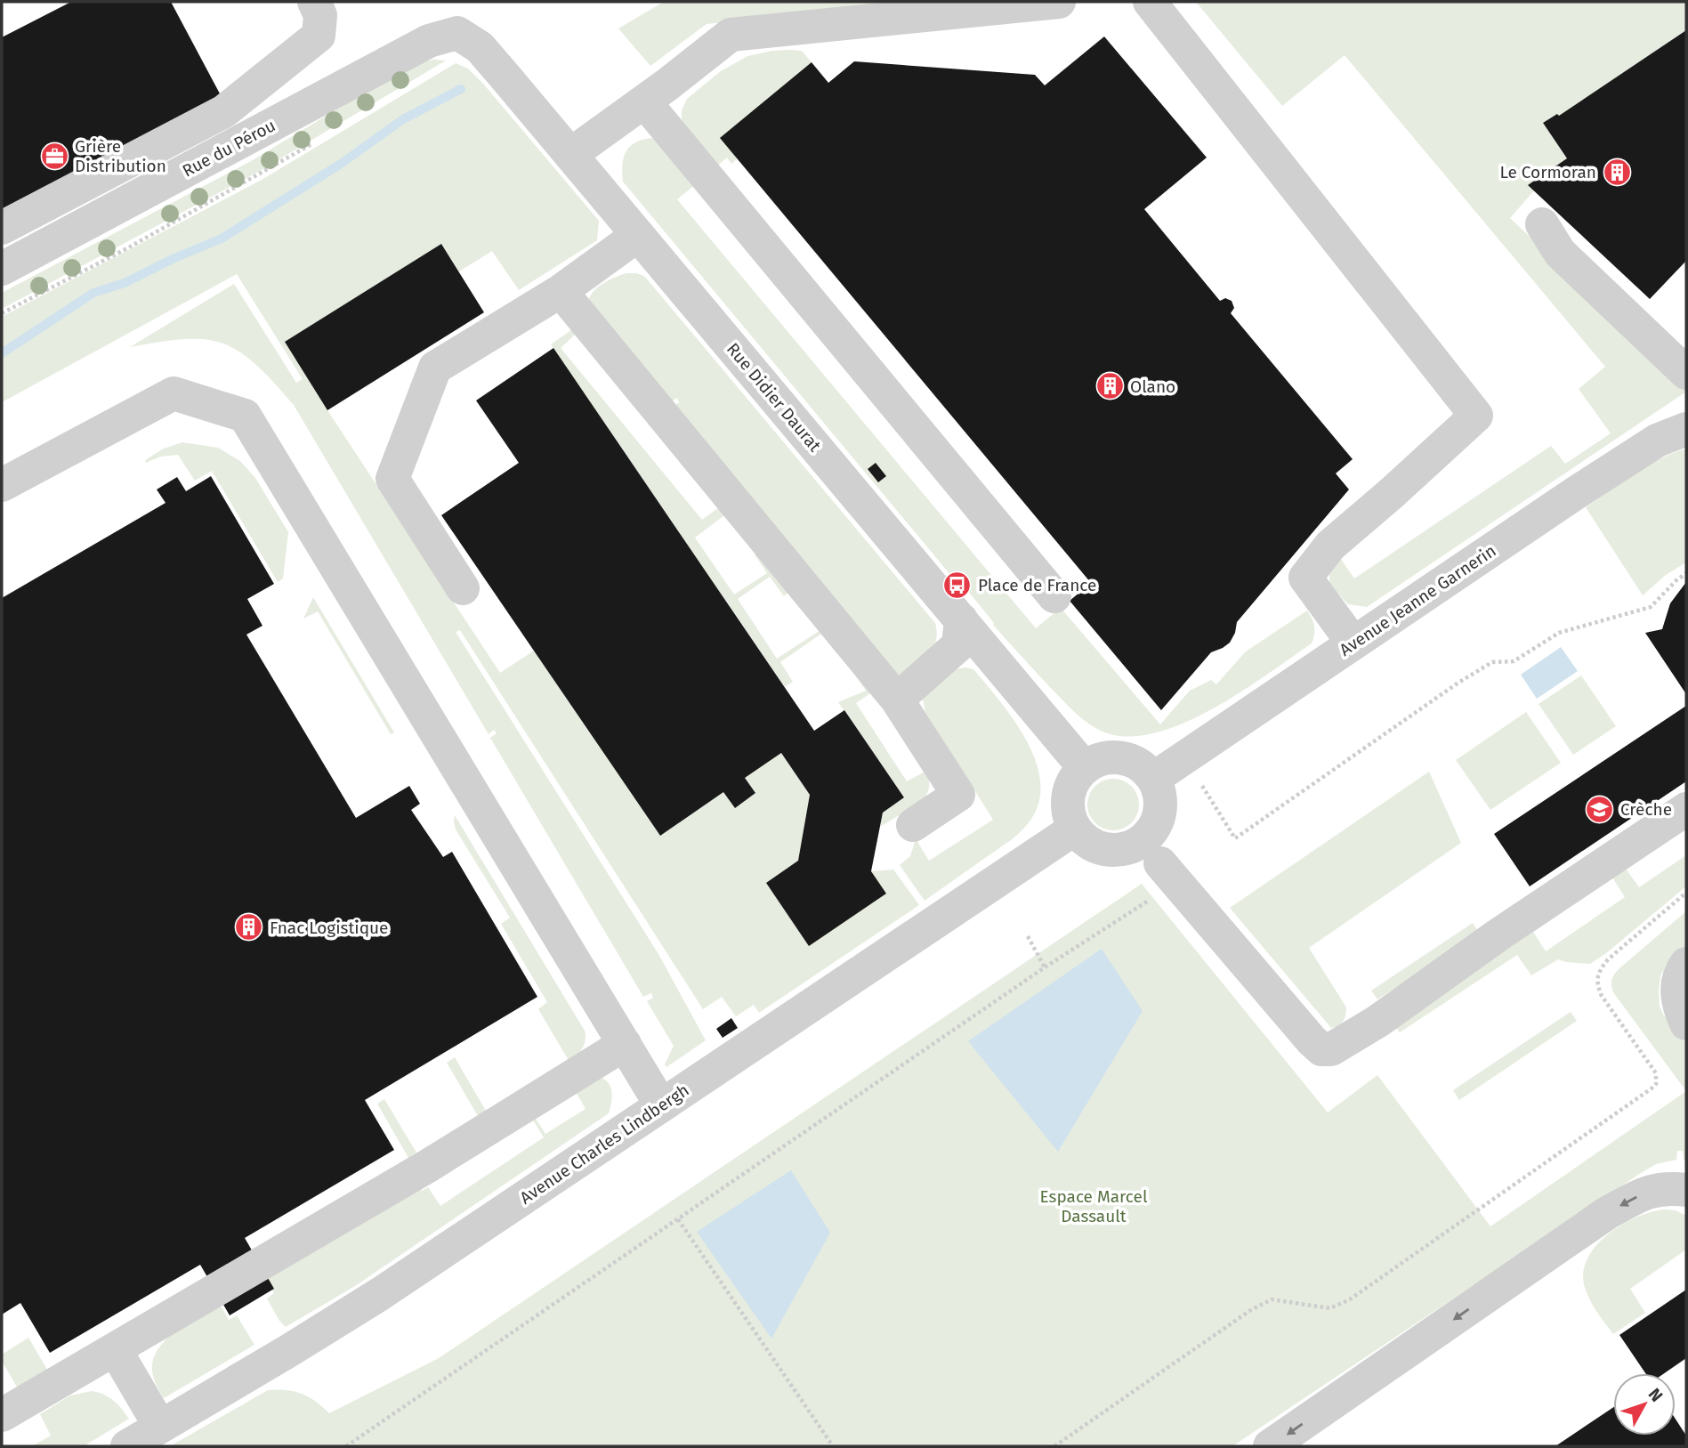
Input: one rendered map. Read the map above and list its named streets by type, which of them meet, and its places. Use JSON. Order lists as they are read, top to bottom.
{
  "streets": {
    "street": [
      "Rue du Pérou",
      "Rue Didier Daurat",
      "Avenue Jeanne Garnerin",
      "Avenue Charles Lindbergh"
    ]
  },
  "crossings": [
    ["Rue du Pérou", "Rue Didier Daurat"],
    ["Rue Didier Daurat", "Avenue Jeanne Garnerin"],
    ["Rue Didier Daurat", "Avenue Charles Lindbergh"],
    ["Avenue Jeanne Garnerin", "Avenue Charles Lindbergh"]
  ],
  "parks": ["Espace Marcel Dassault"],
  "places": {
    "office": ["Grière Distribution"],
    "building": ["Le Cormoran", "Olano", "Fnac Logistique"],
    "bus stop": ["Place de France"],
    "school or university": ["Crèche"]
  },
  "north": "top right"
}
